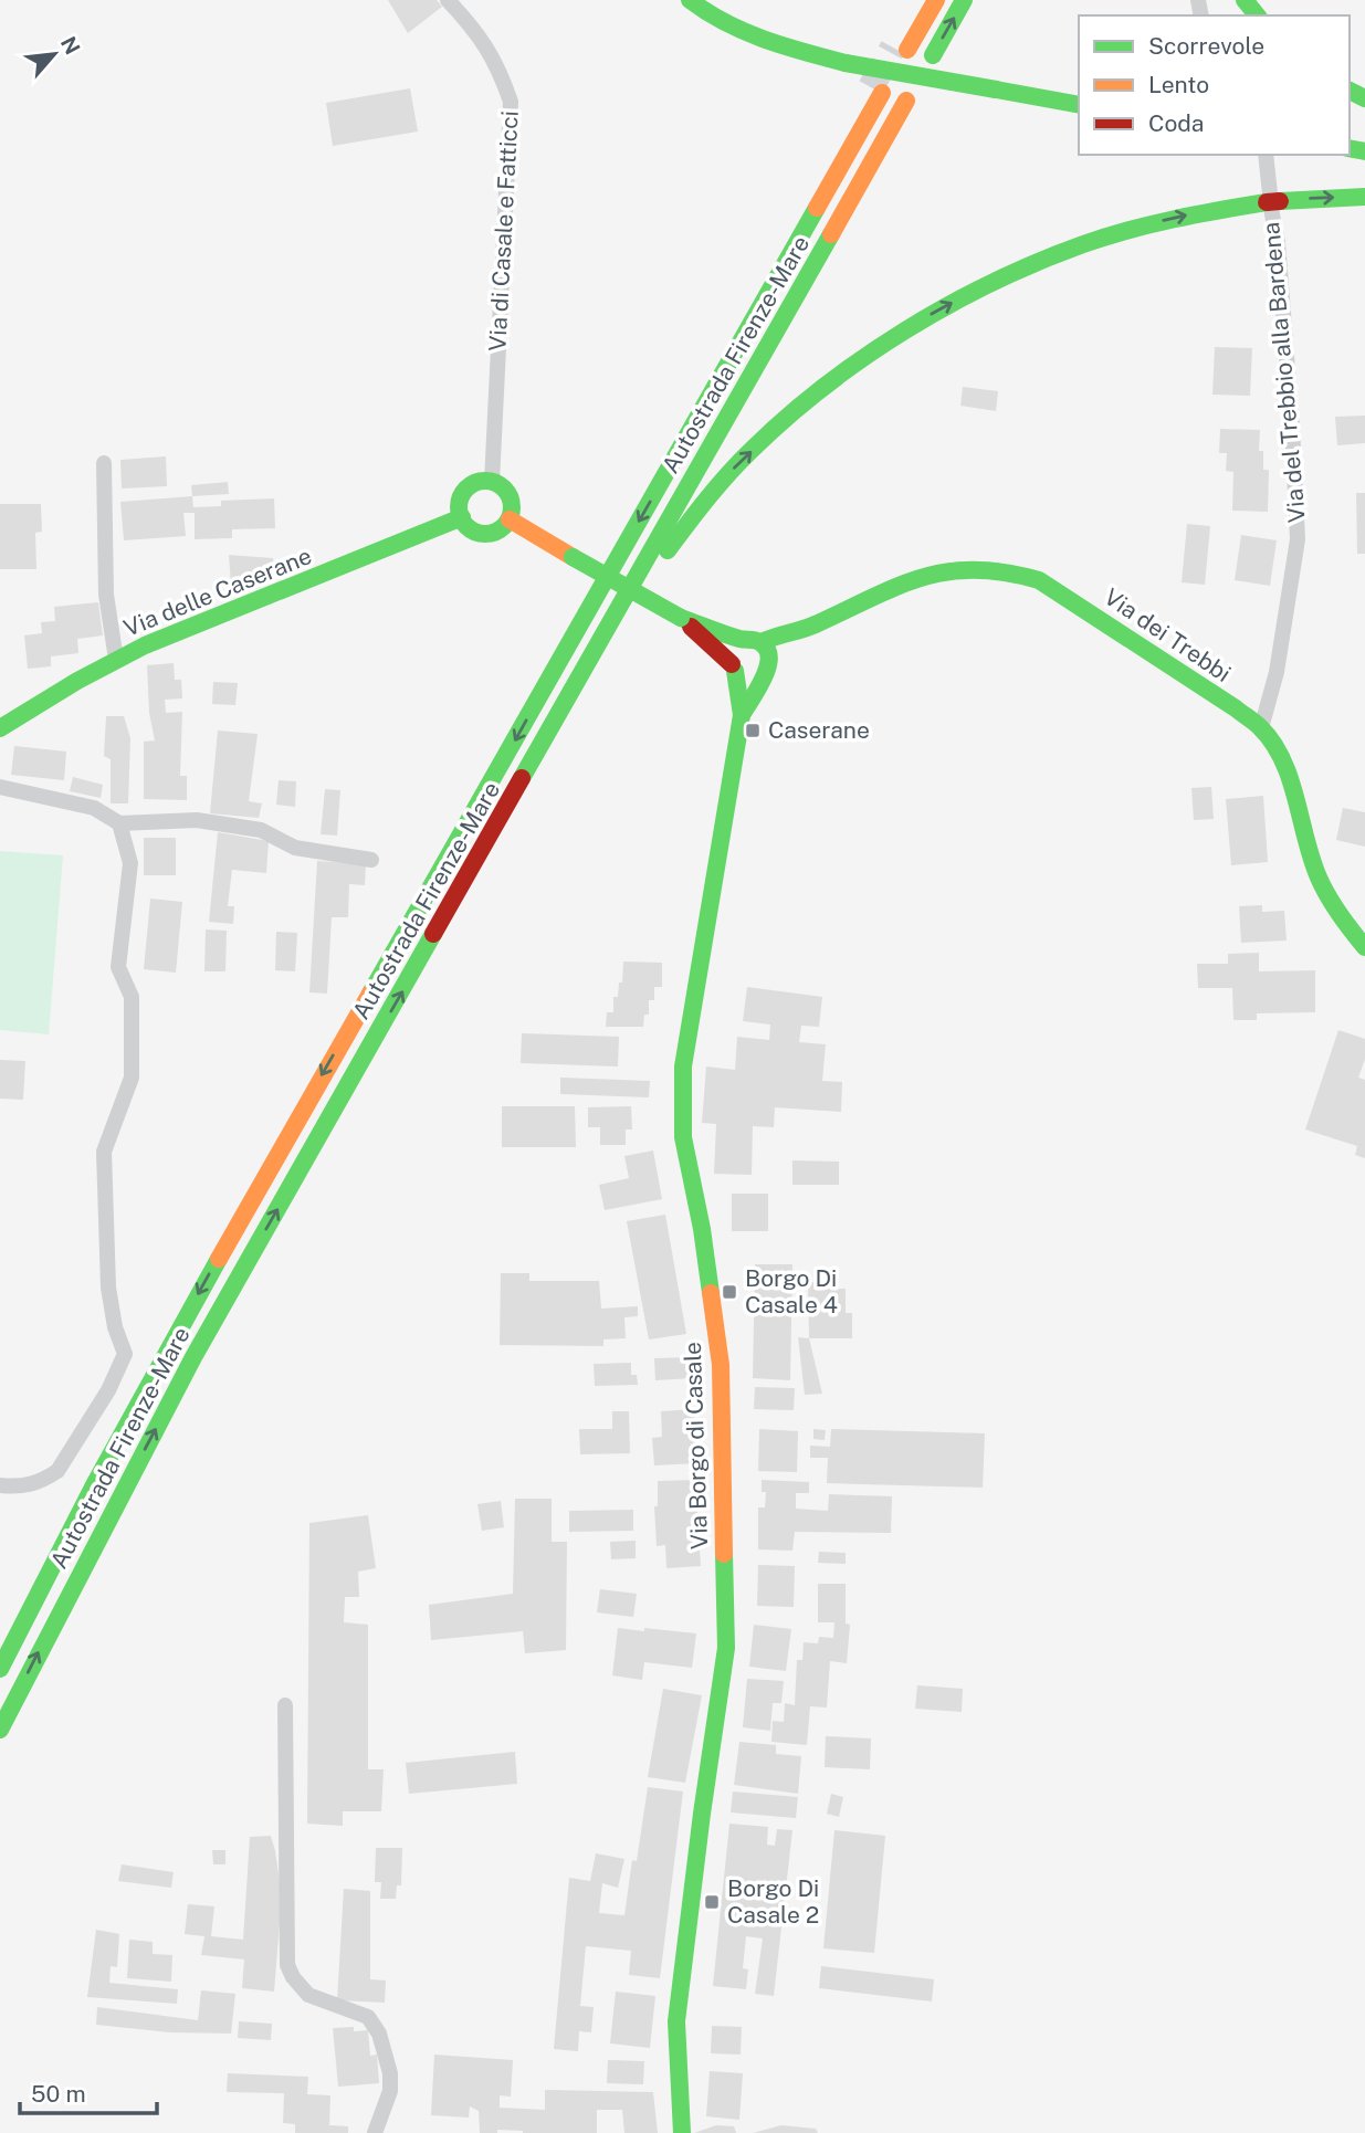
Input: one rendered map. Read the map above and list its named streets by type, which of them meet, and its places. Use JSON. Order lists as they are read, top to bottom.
{
  "streets": {
    "main road": [
      "Autostrada Firenze-Mare",
      "Via delle Caserane",
      "Via dei Trebbi",
      "Via Borgo di Casale"
    ],
    "street": ["Via di Casale e Fatticci", "Via del Trebbio alla Bardena"]
  },
  "crossings": [
    ["Via di Casale e Fatticci", "Via delle Caserane"],
    ["Via del Trebbio alla Bardena", "Via dei Trebbi"],
    ["Via dei Trebbi", "Via Borgo di Casale"]
  ],
  "places": {
    "transit": ["Caserane", "Borgo Di Casale 4", "Borgo Di Casale 2"]
  },
  "legend": ["Scorrevole", "Lento", "Coda"],
  "scale_bar": "50 m",
  "north": "top right"
}
